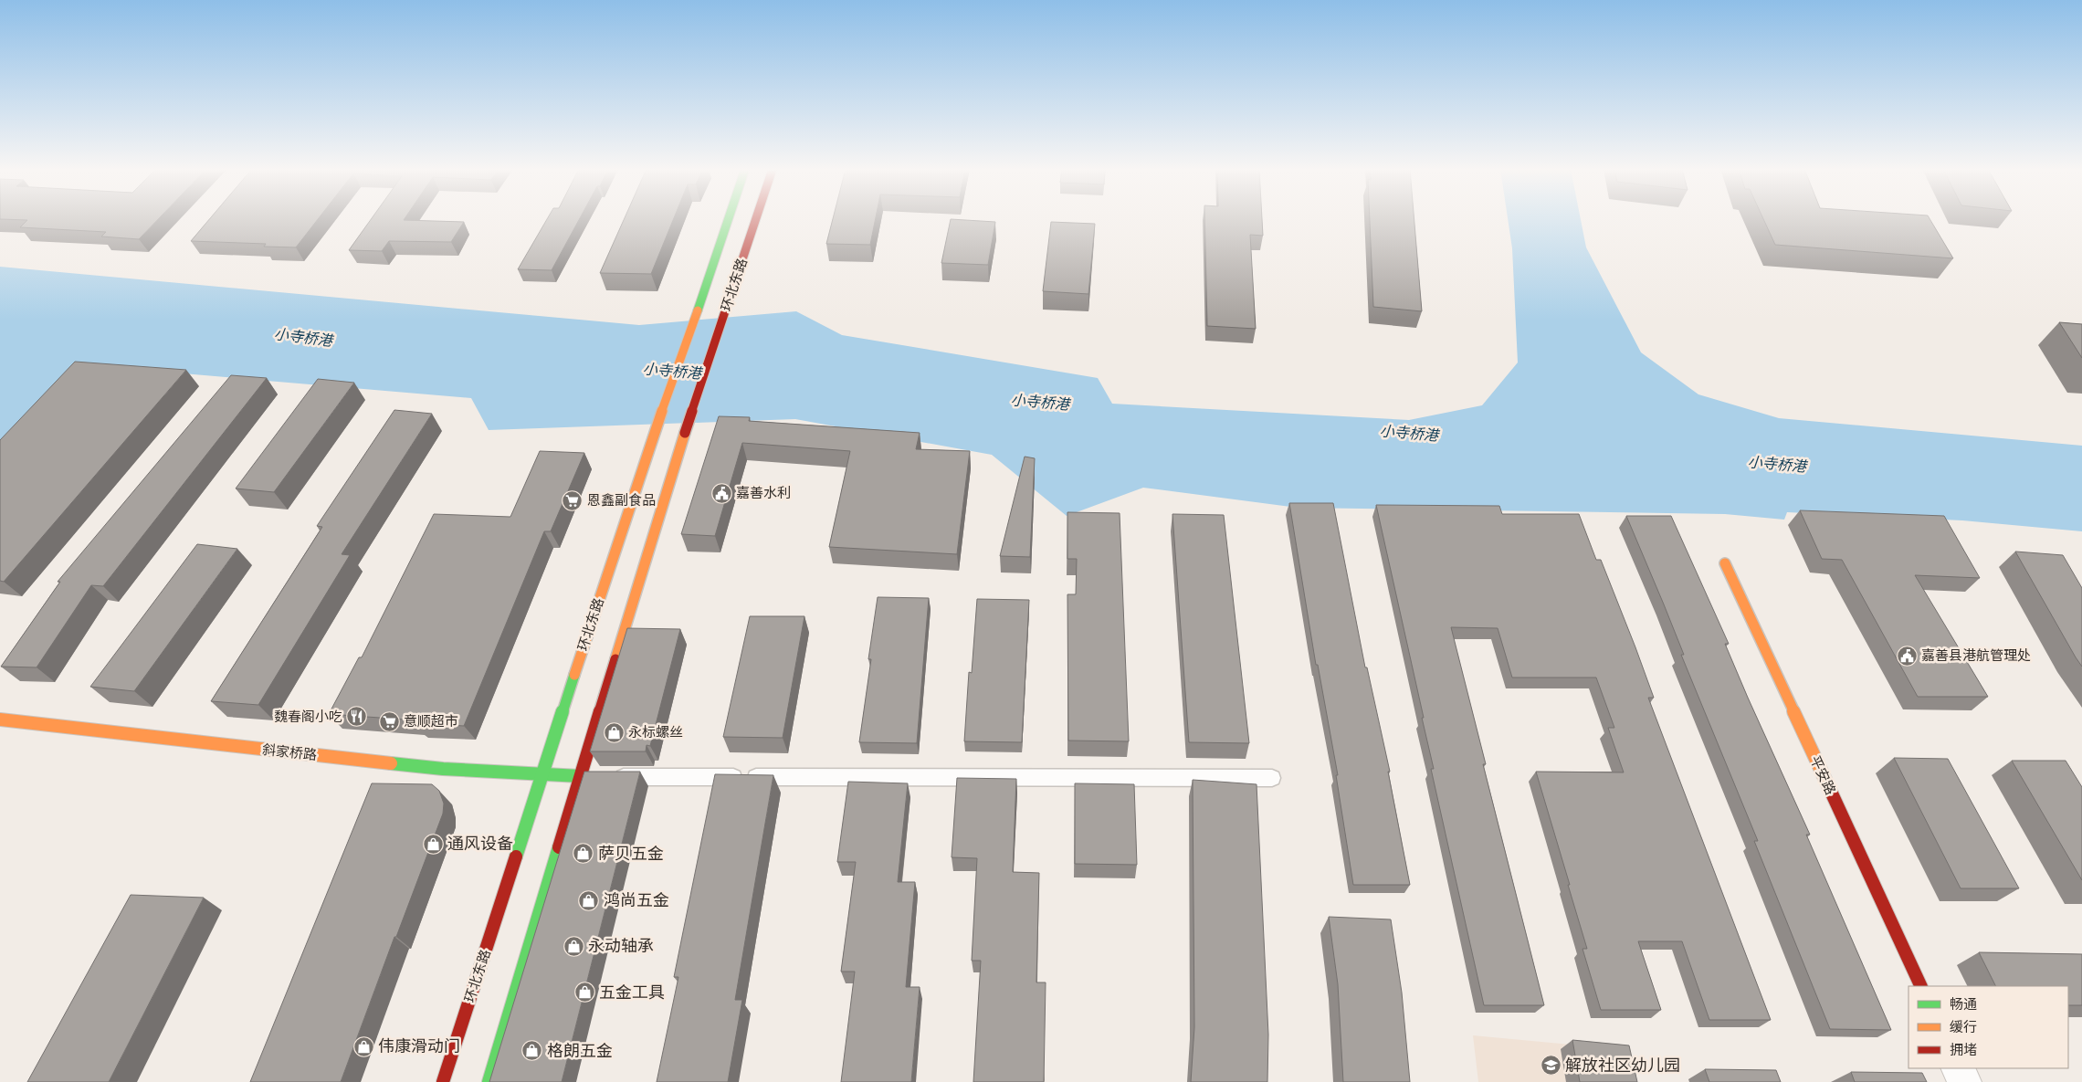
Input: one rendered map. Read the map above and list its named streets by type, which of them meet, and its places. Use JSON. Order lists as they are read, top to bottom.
{
  "streets": {
    "street": ["环北东路", "斜家桥路", "平安路"]
  },
  "crossings": [
    ["环北东路", "斜家桥路"]
  ],
  "water": ["小寺桥港"],
  "places": {
    "public building": ["嘉善水利", "嘉善县港航管理处"],
    "supermarket": ["恩鑫副食品", "意顺超市"],
    "restaurant": ["魏春阁小吃"],
    "shop": [
      "永标螺丝",
      "通风设备",
      "萨贝五金",
      "鸿尚五金",
      "永动轴承",
      "五金工具",
      "伟康滑动门",
      "格朗五金"
    ],
    "school or university": ["解放社区幼儿园"]
  },
  "legend": ["畅通", "缓行", "拥堵"]
}
